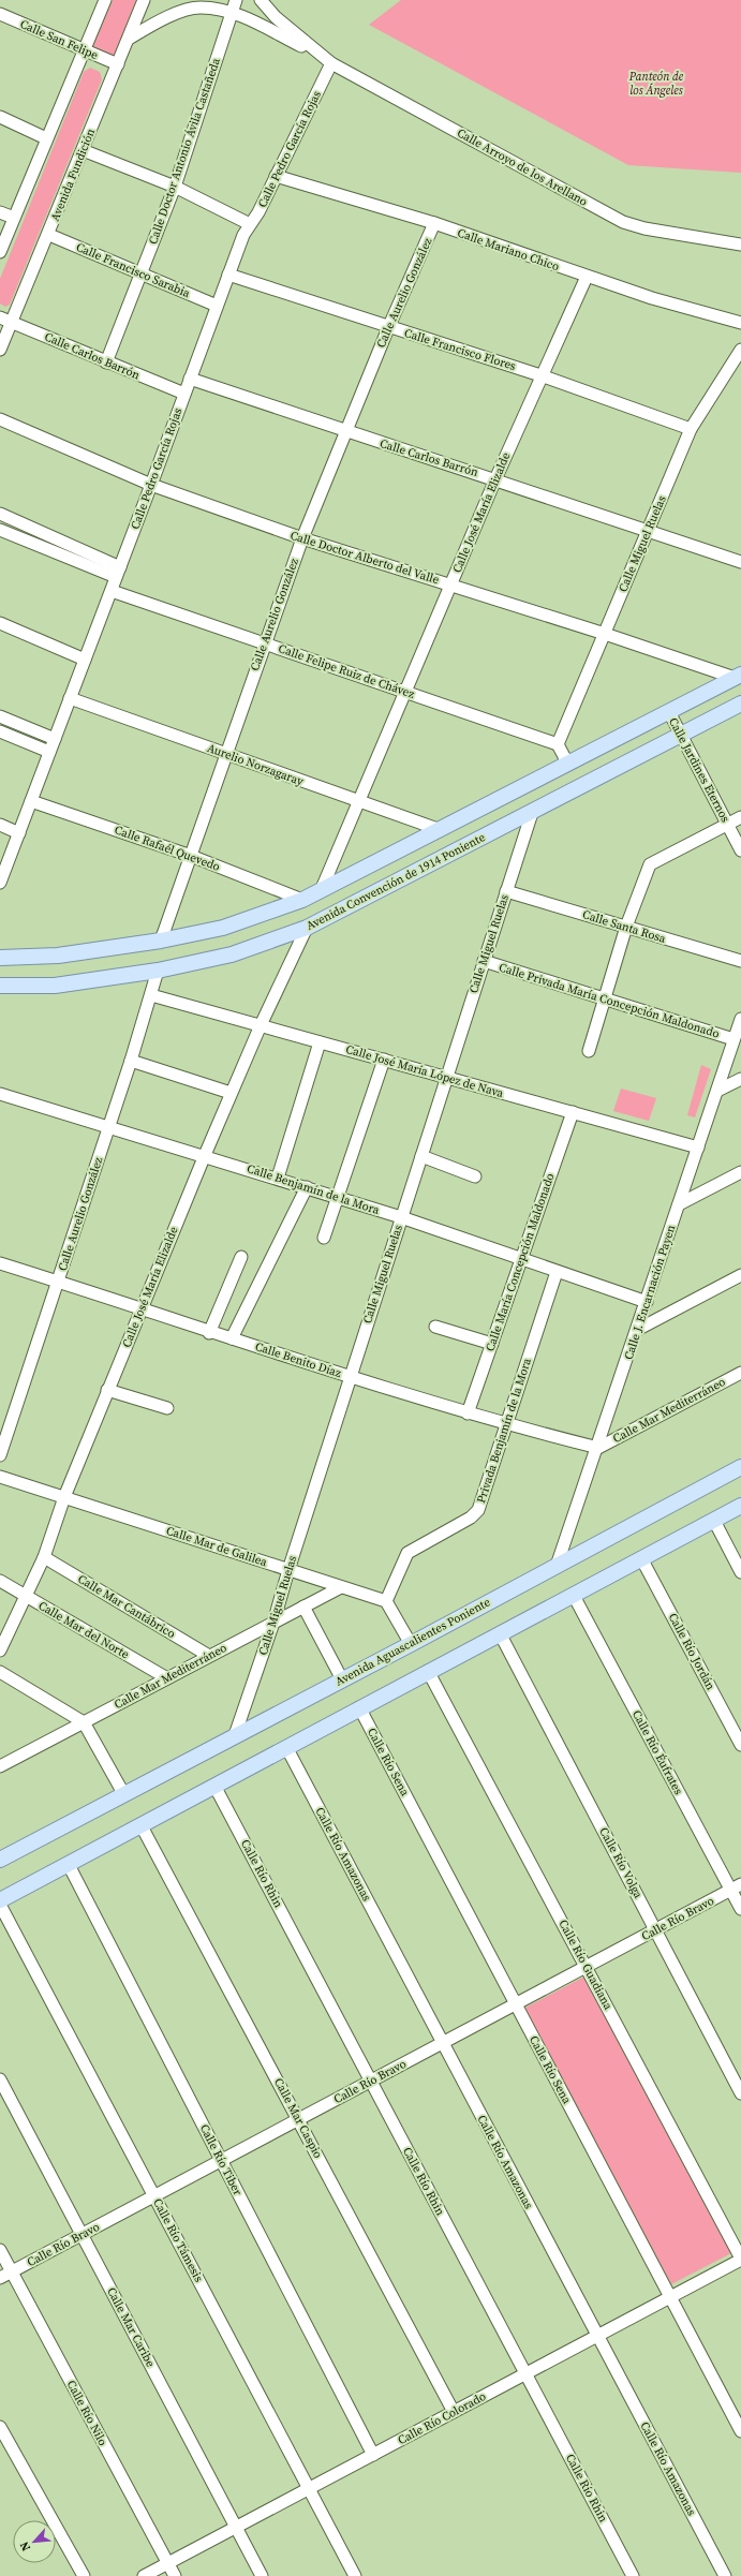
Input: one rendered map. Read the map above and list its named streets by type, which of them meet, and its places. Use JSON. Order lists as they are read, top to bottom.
{
  "streets": {
    "main road": ["Avenida Convención de 1914 Poniente", "Avenida Aguascalientes Poniente"],
    "street": [
      "Calle San Felipe",
      "Calle Pedro García Rojas",
      "Calle Doctor Antonio Ávila Castañeda",
      "Calle Arroyo de los Arellano",
      "Avenida Fundición",
      "Calle Mariano Chico",
      "Calle Francisco Sarabia",
      "Calle Aurelio González",
      "Calle Francisco Flores",
      "Calle Carlos Barrón",
      "Calle José María Elizalde",
      "Calle Miguel Ruelas",
      "Calle Doctor Alberto del Valle",
      "Calle Felipe Ruiz de Chávez",
      "Aurelio Norzagaray",
      "Calle Jardines Eternos",
      "Calle Rafaél Quevedo",
      "Calle Santa Rosa",
      "Calle Privada María Concepción Maldonado",
      "Calle José María López de Nava",
      "Calle Benjamín de la Mora",
      "Calle María Concepción Maldonado",
      "Calle J. Encarnación Payen",
      "Calle Benito Díaz",
      "Calle Mar Mediterráneo",
      "Privada Benjamín de la Mora",
      "Calle Mar de Galilea",
      "Calle Mar Cantábrico",
      "Calle Mar del Norte",
      "Calle Río Jordán",
      "Calle Río Éufrates",
      "Calle Río Sena",
      "Calle Río Amazonas",
      "Calle Río Volga",
      "Calle Río Rhin",
      "Calle Río Bravo",
      "Calle Río Guadiana",
      "Calle Mar Caspio",
      "Calle Río Tiber",
      "Calle Río Támesis",
      "Calle Mar Caribe",
      "Calle Río Nilo",
      "Calle Río Colorado"
    ]
  },
  "crossings": [
    ["Calle San Felipe", "Avenida Fundición"],
    ["Calle Pedro García Rojas", "Calle Arroyo de los Arellano"],
    ["Calle Pedro García Rojas", "Calle Mariano Chico"],
    ["Calle Pedro García Rojas", "Calle Francisco Sarabia"],
    ["Calle Pedro García Rojas", "Calle Francisco Flores"],
    ["Calle Pedro García Rojas", "Calle Carlos Barrón"],
    ["Calle Pedro García Rojas", "Calle Doctor Alberto del Valle"],
    ["Calle Pedro García Rojas", "Calle Felipe Ruiz de Chávez"],
    ["Calle Pedro García Rojas", "Aurelio Norzagaray"],
    ["Calle Pedro García Rojas", "Calle Rafaél Quevedo"],
    ["Calle Doctor Antonio Ávila Castañeda", "Calle Arroyo de los Arellano"],
    ["Calle Doctor Antonio Ávila Castañeda", "Calle Francisco Sarabia"],
    ["Calle Doctor Antonio Ávila Castañeda", "Calle Carlos Barrón"],
    ["Calle Arroyo de los Arellano", "Avenida Fundición"],
    ["Avenida Fundición", "Calle Francisco Sarabia"],
    ["Avenida Fundición", "Calle Carlos Barrón"],
    ["Calle Mariano Chico", "Calle Aurelio González"],
    ["Calle Mariano Chico", "Calle José María Elizalde"],
    ["Calle Aurelio González", "Calle Francisco Flores"],
    ["Calle Aurelio González", "Calle Carlos Barrón"],
    ["Calle Aurelio González", "Calle Doctor Alberto del Valle"],
    ["Calle Aurelio González", "Calle Felipe Ruiz de Chávez"],
    ["Calle Aurelio González", "Aurelio Norzagaray"],
    ["Calle Aurelio González", "Calle Rafaél Quevedo"],
    ["Calle Aurelio González", "Avenida Convención de 1914 Poniente"],
    ["Calle Aurelio González", "Calle José María López de Nava"],
    ["Calle Aurelio González", "Calle Benjamín de la Mora"],
    ["Calle Aurelio González", "Calle Benito Díaz"],
    ["Calle Francisco Flores", "Calle José María Elizalde"],
    ["Calle Francisco Flores", "Calle Miguel Ruelas"],
    ["Calle Carlos Barrón", "Calle José María Elizalde"],
    ["Calle Carlos Barrón", "Calle Miguel Ruelas"],
    ["Calle José María Elizalde", "Calle Doctor Alberto del Valle"],
    ["Calle José María Elizalde", "Calle Felipe Ruiz de Chávez"],
    ["Calle José María Elizalde", "Aurelio Norzagaray"],
    ["Calle José María Elizalde", "Avenida Convención de 1914 Poniente"],
    ["Calle José María Elizalde", "Calle José María López de Nava"],
    ["Calle José María Elizalde", "Calle Benjamín de la Mora"],
    ["Calle José María Elizalde", "Calle Benito Díaz"],
    ["Calle José María Elizalde", "Calle Mar de Galilea"],
    ["Calle José María Elizalde", "Calle Mar Cantábrico"],
    ["Calle José María Elizalde", "Calle Mar del Norte"],
    ["Calle Miguel Ruelas", "Calle Doctor Alberto del Valle"],
    ["Calle Miguel Ruelas", "Calle Felipe Ruiz de Chávez"],
    ["Calle Miguel Ruelas", "Avenida Convención de 1914 Poniente"],
    ["Calle Miguel Ruelas", "Calle Santa Rosa"],
    ["Calle Miguel Ruelas", "Calle Privada María Concepción Maldonado"],
    ["Calle Miguel Ruelas", "Calle José María López de Nava"],
    ["Calle Miguel Ruelas", "Calle Benjamín de la Mora"],
    ["Calle Miguel Ruelas", "Calle Benito Díaz"],
    ["Calle Miguel Ruelas", "Calle Mar Mediterráneo"],
    ["Calle Miguel Ruelas", "Calle Mar de Galilea"],
    ["Calle Miguel Ruelas", "Avenida Aguascalientes Poniente"],
    ["Calle Jardines Eternos", "Avenida Convención de 1914 Poniente"],
    ["Calle Privada María Concepción Maldonado", "Calle J. Encarnación Payen"],
    ["Calle José María López de Nava", "Calle María Concepción Maldonado"],
    ["Calle José María López de Nava", "Calle J. Encarnación Payen"],
    ["Calle Benjamín de la Mora", "Calle María Concepción Maldonado"],
    ["Calle Benjamín de la Mora", "Calle J. Encarnación Payen"],
    ["Calle Benjamín de la Mora", "Privada Benjamín de la Mora"],
    ["Calle María Concepción Maldonado", "Calle Benito Díaz"],
    ["Calle J. Encarnación Payen", "Calle Benito Díaz"],
    ["Calle J. Encarnación Payen", "Calle Mar Mediterráneo"],
    ["Calle J. Encarnación Payen", "Avenida Aguascalientes Poniente"],
    ["Calle Benito Díaz", "Calle Mar Mediterráneo"],
    ["Calle Benito Díaz", "Privada Benjamín de la Mora"],
    ["Calle Mar Mediterráneo", "Calle Mar de Galilea"],
    ["Calle Mar Mediterráneo", "Calle Mar Cantábrico"],
    ["Calle Mar Mediterráneo", "Calle Mar del Norte"],
    ["Privada Benjamín de la Mora", "Calle Mar de Galilea"],
    ["Calle Río Éufrates", "Calle Río Bravo"],
    ["Calle Río Sena", "Calle Río Bravo"],
    ["Calle Río Sena", "Calle Río Colorado"],
    ["Calle Río Amazonas", "Calle Río Bravo"],
    ["Calle Río Amazonas", "Calle Río Colorado"],
    ["Calle Río Volga", "Calle Río Bravo"],
    ["Calle Río Rhin", "Calle Río Bravo"],
    ["Calle Río Rhin", "Calle Río Colorado"],
    ["Calle Río Bravo", "Calle Río Guadiana"],
    ["Calle Río Bravo", "Calle Mar Caspio"],
    ["Calle Río Bravo", "Calle Río Tiber"],
    ["Calle Río Bravo", "Calle Río Támesis"],
    ["Calle Río Bravo", "Calle Mar Caribe"],
    ["Calle Río Bravo", "Calle Río Nilo"],
    ["Calle Río Guadiana", "Calle Río Colorado"],
    ["Calle Mar Caspio", "Calle Río Colorado"],
    ["Calle Río Tiber", "Calle Río Colorado"],
    ["Calle Río Támesis", "Calle Río Colorado"],
    ["Calle Mar Caribe", "Calle Río Colorado"],
    ["Calle Río Nilo", "Calle Río Colorado"]
  ],
  "parks": ["Panteón de los Ángeles"],
  "north": "bottom left"
}
